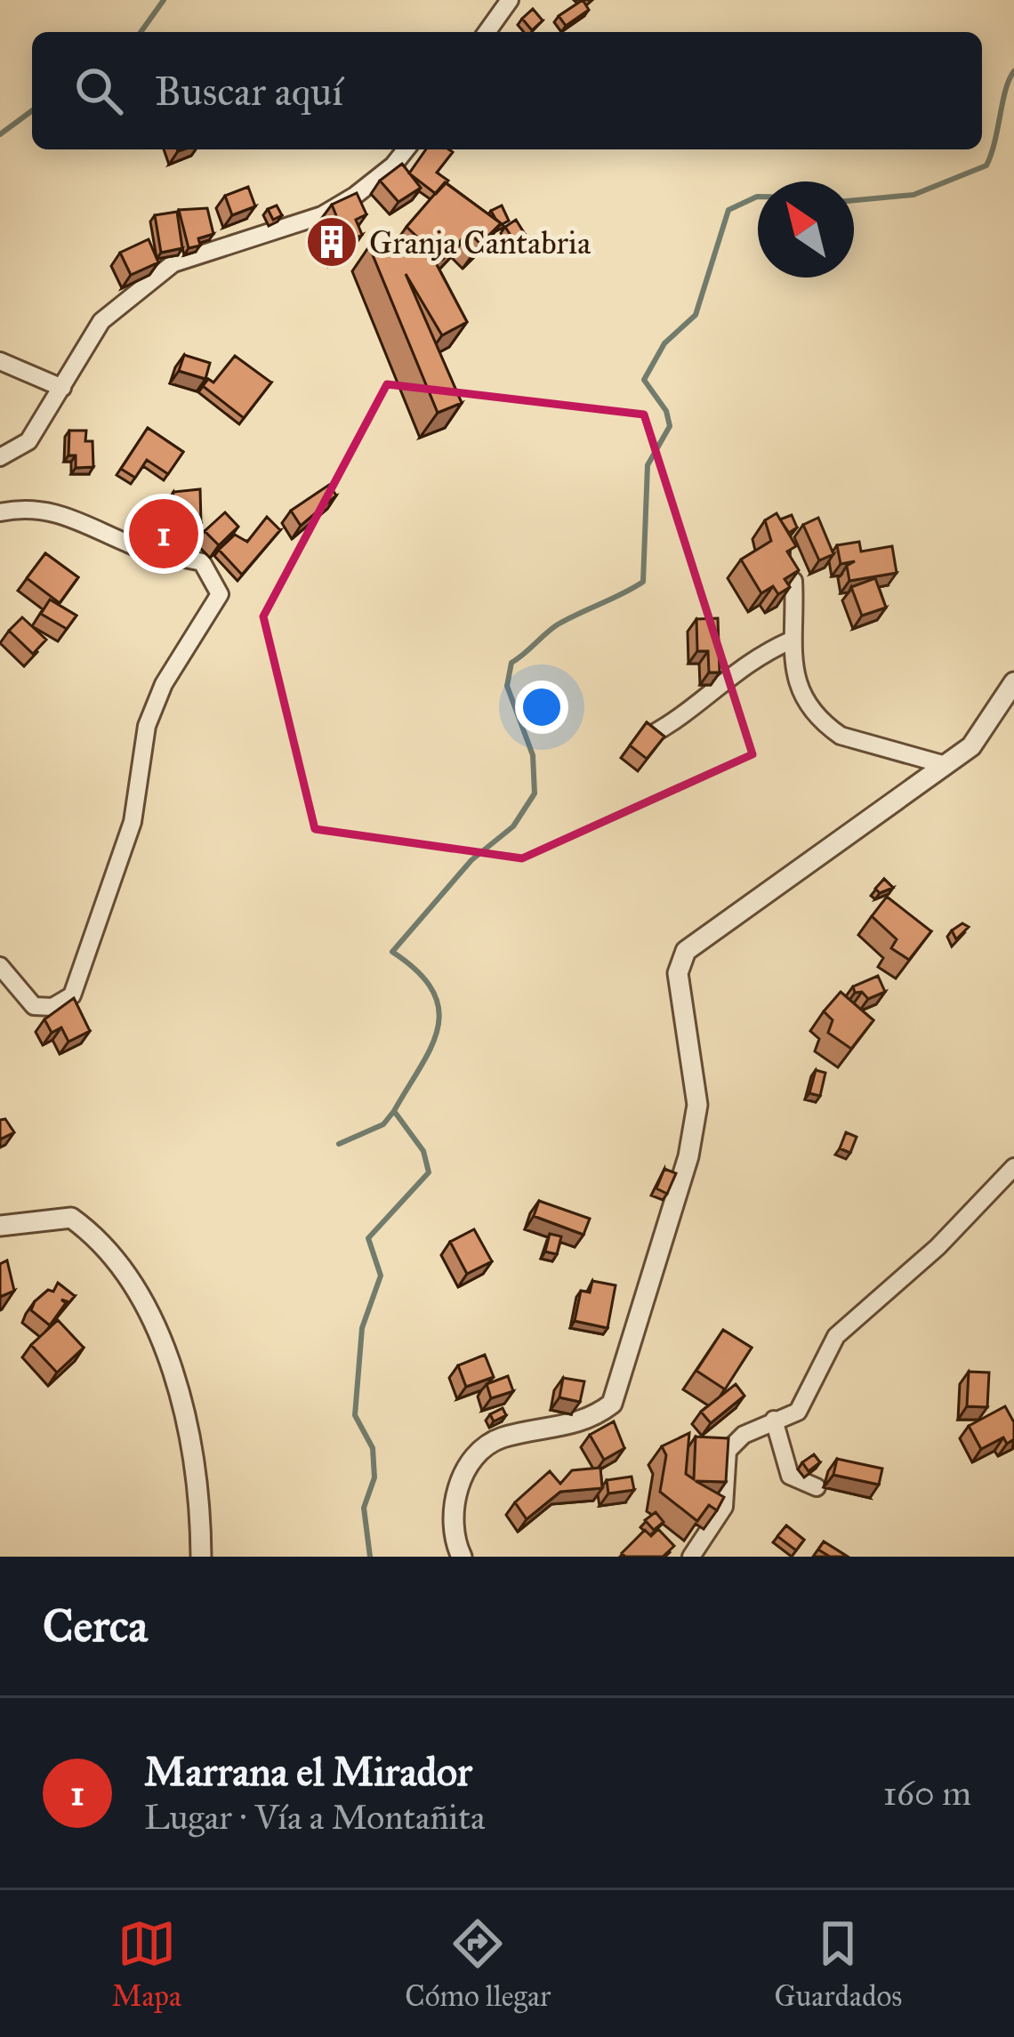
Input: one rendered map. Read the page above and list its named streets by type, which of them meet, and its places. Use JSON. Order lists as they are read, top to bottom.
{
  "places": {
    "building": ["Granja Cantabria"]
  },
  "north": "top left",
  "page": {
    "search": "Buscar aquí",
    "pins": "1",
    "heading": "Cerca",
    "list": [
      {
        "mark": "1",
        "name": "Marrana el Mirador",
        "note": "Lugar · Vía a Montañita",
        "value": "160 m"
      }
    ],
    "nav": ["Mapa", "Cómo llegar", "Guardados"]
  }
}
